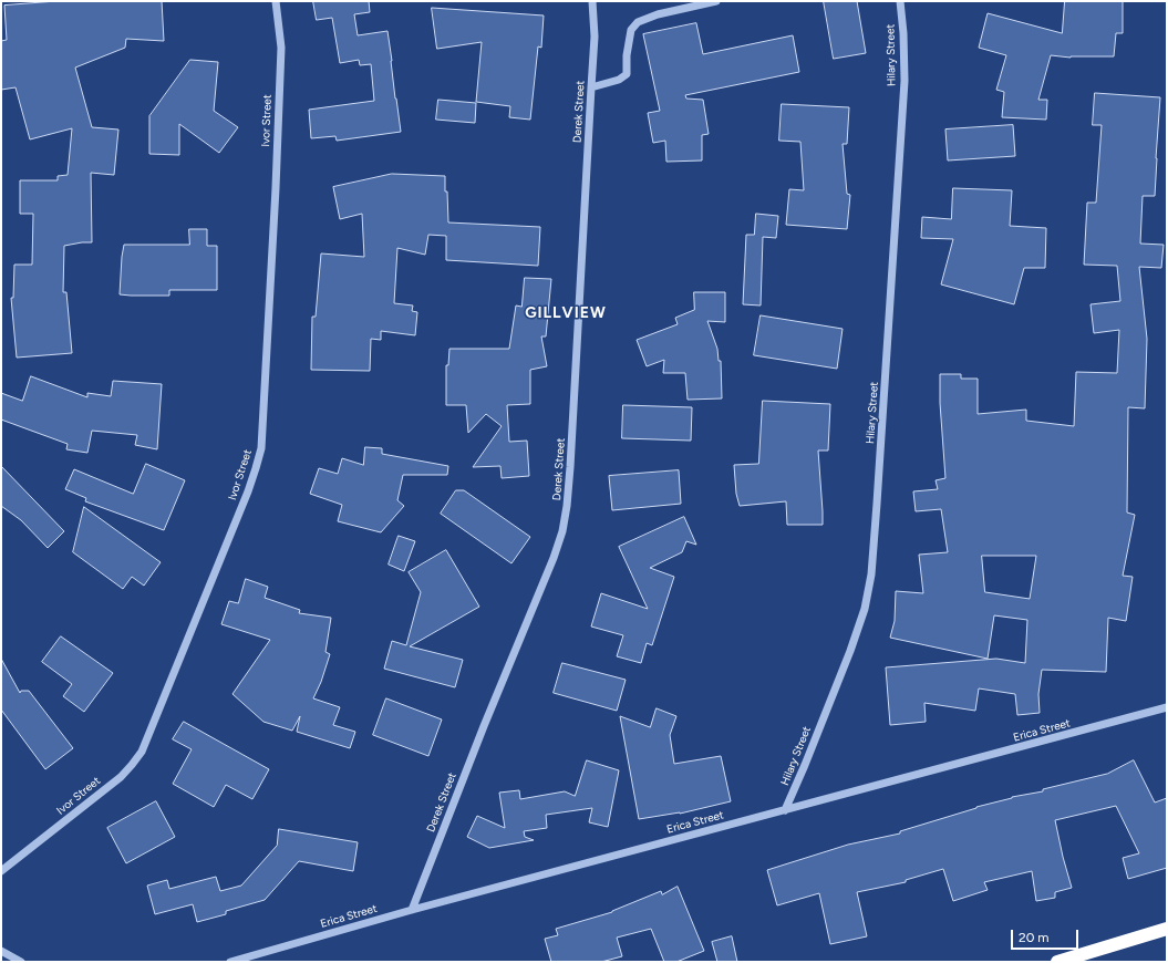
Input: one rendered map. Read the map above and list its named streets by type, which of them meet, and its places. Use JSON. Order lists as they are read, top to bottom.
{
  "streets": {
    "street": [
      "Hilary Street",
      "Derek Street",
      "Ivor Street",
      "Erica Street"
    ]
  },
  "crossings": [
    ["Hilary Street", "Erica Street"],
    ["Derek Street", "Erica Street"]
  ],
  "districts": ["GILLVIEW"],
  "scale_bar": "20 m"
}
